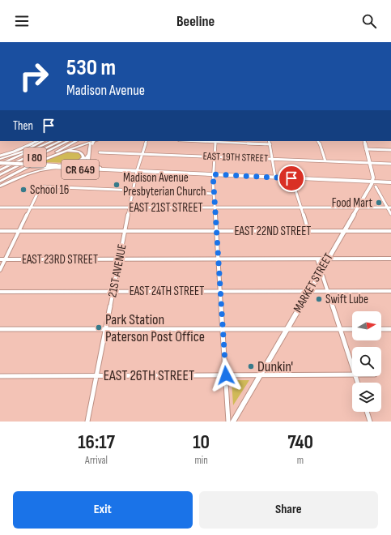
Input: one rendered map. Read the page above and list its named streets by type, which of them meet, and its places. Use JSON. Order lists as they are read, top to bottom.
{
  "streets": {
    "highway": ["I 80"],
    "main road": ["CR 649", "MARKET STREET"],
    "street": [
      "EAST 19TH STREET",
      "EAST 21ST STREET",
      "EAST 22ND STREET",
      "EAST 23RD STREET",
      "21ST AVENUE",
      "EAST 24TH STREET",
      "EAST 26TH STREET"
    ]
  },
  "crossings": [
    ["EAST 19TH STREET", "21ST AVENUE"],
    ["CR 649", "21ST AVENUE"],
    ["CR 649", "MARKET STREET"],
    ["EAST 21ST STREET", "21ST AVENUE"],
    ["EAST 21ST STREET", "MARKET STREET"],
    ["EAST 22ND STREET", "21ST AVENUE"],
    ["EAST 22ND STREET", "MARKET STREET"],
    ["EAST 23RD STREET", "21ST AVENUE"],
    ["EAST 23RD STREET", "MARKET STREET"],
    ["21ST AVENUE", "EAST 24TH STREET"],
    ["21ST AVENUE", "EAST 26TH STREET"],
    ["MARKET STREET", "EAST 24TH STREET"],
    ["MARKET STREET", "EAST 26TH STREET"]
  ],
  "places": [
    "Madison Avenue Presbyterian Church",
    "School 16",
    "Food Mart",
    "Swift Lube",
    "Park Station Paterson Post Office",
    "Dunkin'"
  ],
  "north": "right",
  "page": {
    "header": "Beeline",
    "turn": ["530 m", "Madison Avenue"],
    "then": "Then",
    "eta": [
      "16:17",
      "Arrival",
      "10",
      "min",
      "740",
      "m"
    ],
    "buttons": ["Exit", "Share"]
  }
}
